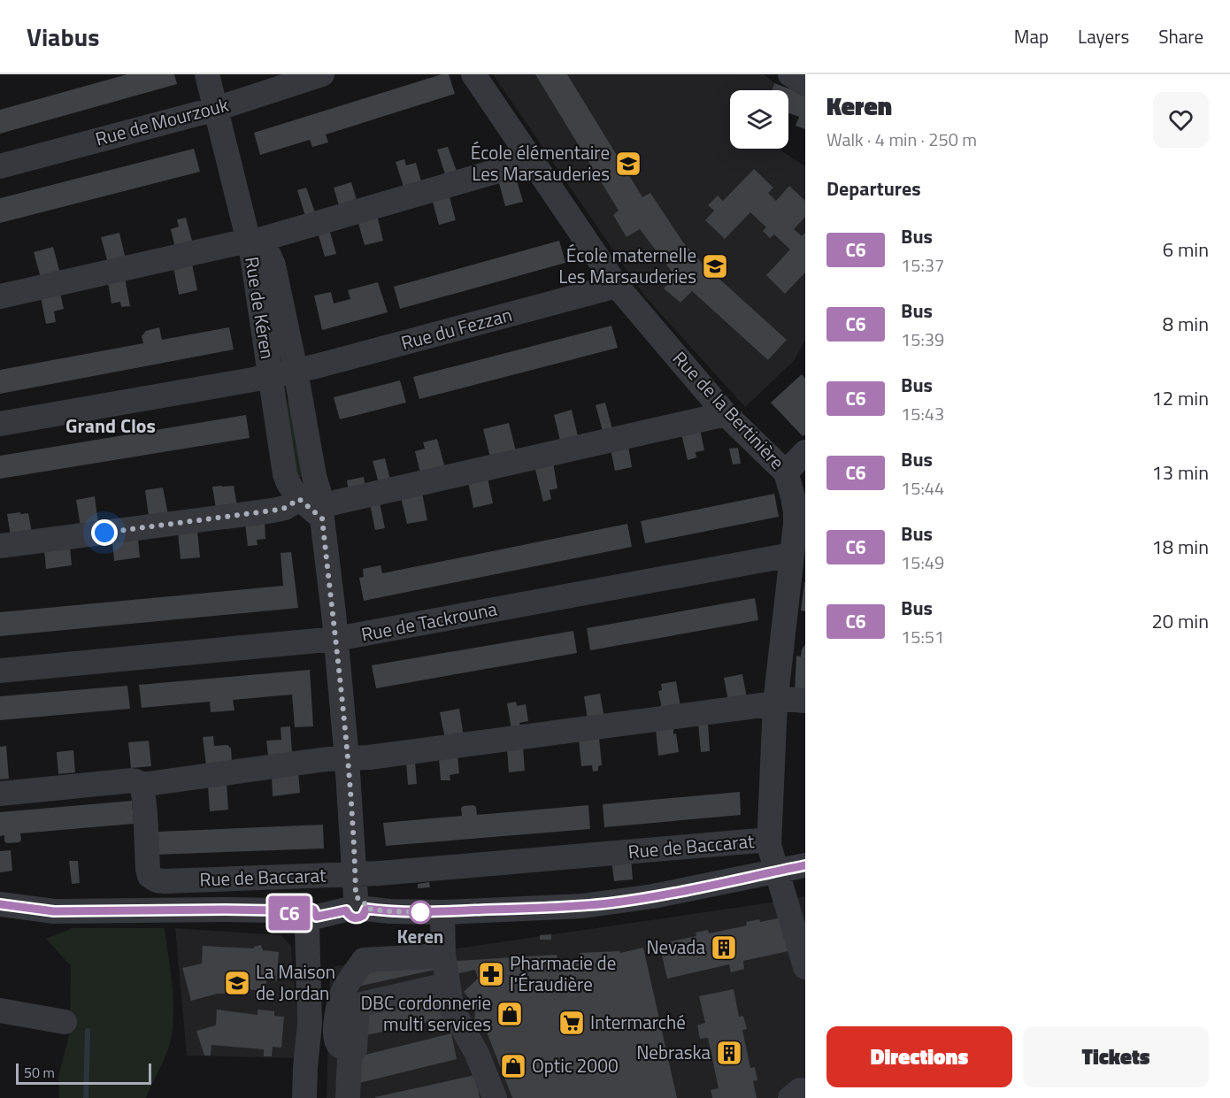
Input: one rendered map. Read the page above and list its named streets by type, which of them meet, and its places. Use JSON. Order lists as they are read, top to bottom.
{
  "streets": {
    "street": [
      "Rue de Mourzouk",
      "Rue de Kéren",
      "Rue du Fezzan",
      "Rue de la Bertinière",
      "Rue de Tackrouna",
      "Rue de Baccarat"
    ]
  },
  "crossings": [
    ["Rue de Mourzouk", "Rue de Kéren"],
    ["Rue de Kéren", "Rue du Fezzan"],
    ["Rue de Kéren", "Rue de Tackrouna"],
    ["Rue de Kéren", "Rue de Baccarat"],
    ["Rue du Fezzan", "Rue de la Bertinière"],
    ["Rue de la Bertinière", "Rue de Tackrouna"],
    ["Rue de la Bertinière", "Rue de Baccarat"]
  ],
  "districts": ["Grand Clos"],
  "places": {
    "school or university": ["École élémentaire Les Marsauderies", "École maternelle Les Marsauderies", "La Maison de Jordan"],
    "other": ["Keren"],
    "building": ["Nevada", "Nebraska"],
    "pharmacy": ["Pharmacie de l'Éraudière"],
    "shop": ["DBC cordonnerie multi services", "Optic 2000"],
    "supermarket": ["Intermarché"]
  },
  "lines": ["bus line C6"],
  "scale_bar": "50 m",
  "page": {
    "header": "Viabus",
    "nav": ["Map", "Layers", "Share"],
    "on_map": "C6",
    "heading": [
      ["Keren", "Walk · 4 min · 250 m"],
      "Departures"
    ],
    "list": [
      {
        "mark": "C6",
        "name": "Bus",
        "note": "15:37",
        "value": "6 min"
      },
      {
        "mark": "C6",
        "name": "Bus",
        "note": "15:39",
        "value": "8 min"
      },
      {
        "mark": "C6",
        "name": "Bus",
        "note": "15:43",
        "value": "12 min"
      },
      {
        "mark": "C6",
        "name": "Bus",
        "note": "15:44",
        "value": "13 min"
      },
      {
        "mark": "C6",
        "name": "Bus",
        "note": "15:49",
        "value": "18 min"
      },
      {
        "mark": "C6",
        "name": "Bus",
        "note": "15:51",
        "value": "20 min"
      }
    ],
    "buttons": ["Directions", "Tickets"],
    "scale": "50 m"
  }
}
